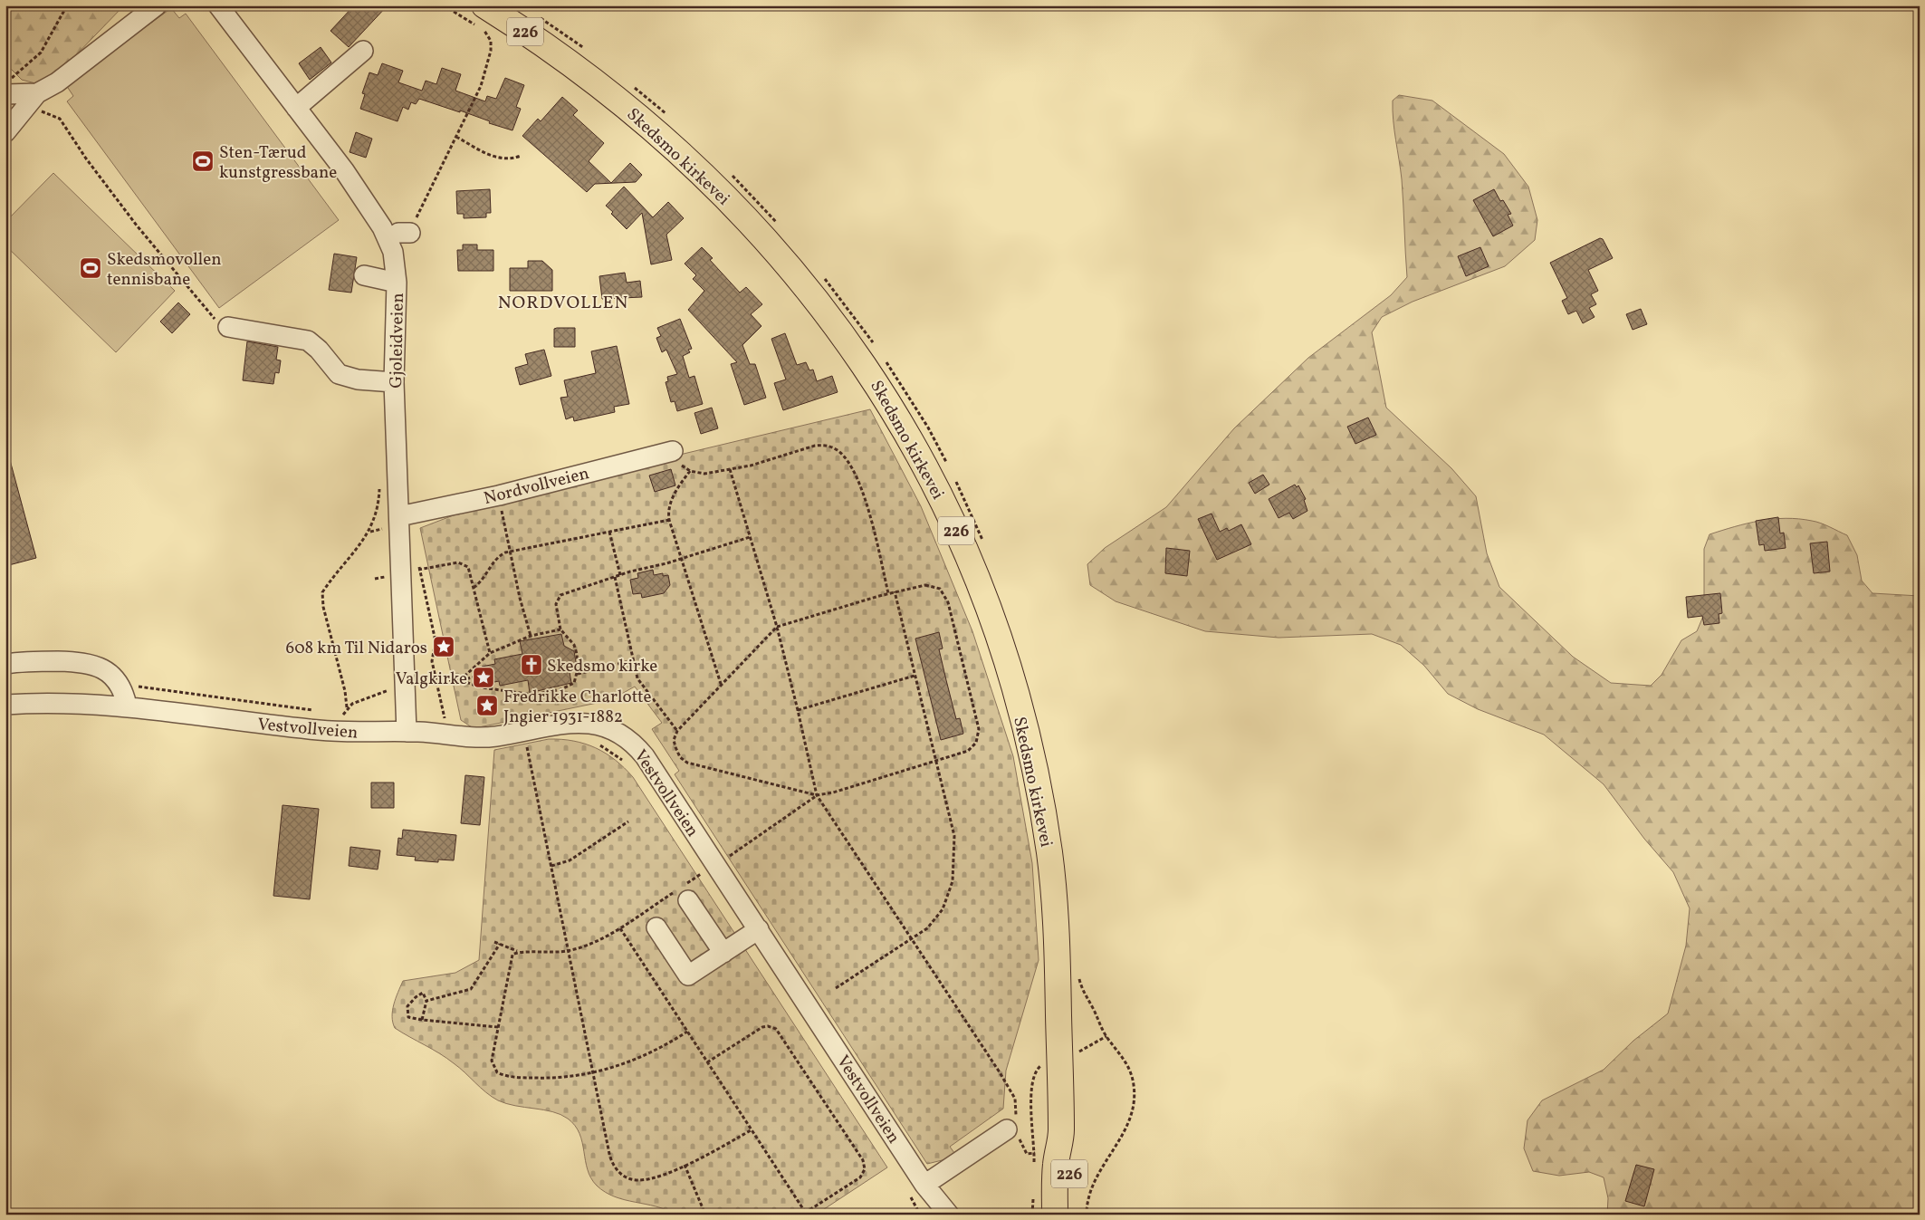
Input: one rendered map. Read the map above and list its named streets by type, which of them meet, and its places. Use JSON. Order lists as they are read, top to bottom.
{
  "streets": {
    "highway": ["226", "Skedsmo kirkevei"],
    "street": ["Gjoleidveien", "Nordvollveien", "Vestvollveien"]
  },
  "crossings": [
    ["Gjoleidveien", "Nordvollveien"],
    ["Gjoleidveien", "Vestvollveien"]
  ],
  "districts": ["NORDVOLLEN"],
  "places": {
    "sports": ["Sten-Tærud kunstgressbane", "Skedsmovollen tennisbane"],
    "place": ["608 km Til Nidaros", "Valgkirke", "Fredrikke Charlotte Jngier 1931-1882"],
    "church": ["Skedsmo kirke"]
  }
}
